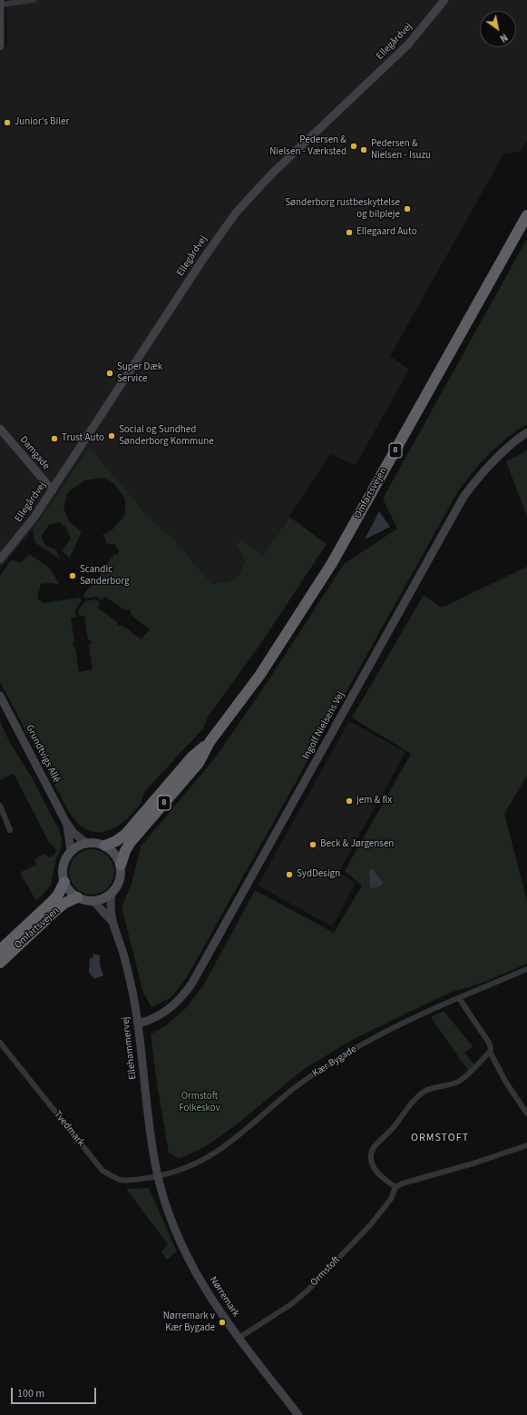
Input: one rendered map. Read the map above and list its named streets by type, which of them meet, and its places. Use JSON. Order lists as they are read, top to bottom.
{
  "streets": {
    "highway": ["8", "Omfartsvejen"],
    "street": [
      "Ellegårdvej",
      "Damgade",
      "Ingolf Nielsens Vej",
      "Grundtvigs Allé",
      "Ellehammervej",
      "Kær Bygade",
      "Tvedmark",
      "Ormstoft",
      "Nørremark"
    ]
  },
  "crossings": [
    ["Ellegårdvej", "Damgade"],
    ["8", "Omfartsvejen"],
    ["8", "Grundtvigs Allé"],
    ["8", "Ellehammervej"],
    ["Omfartsvejen", "Grundtvigs Allé"],
    ["Omfartsvejen", "Ellehammervej"],
    ["Ingolf Nielsens Vej", "Ellehammervej"],
    ["Grundtvigs Allé", "Ellehammervej"],
    ["Ellehammervej", "Kær Bygade"],
    ["Ellehammervej", "Tvedmark"],
    ["Ellehammervej", "Nørremark"],
    ["Kær Bygade", "Tvedmark"],
    ["Kær Bygade", "Nørremark"],
    ["Tvedmark", "Nørremark"],
    ["Ormstoft", "Nørremark"]
  ],
  "districts": ["ORMSTOFT"],
  "parks": ["Ormstoft Folkeskov"],
  "places": [
    "Junior's Biler",
    "Pedersen & Nielsen - Værksted",
    "Pedersen & Nielsen - Isuzu",
    "Sønderborg rustbeskyttelse og bilpleje",
    "Ellegaard Auto",
    "Super Dæk Service",
    "Social og Sundhed Sønderborg Kommune",
    "Trust Auto",
    "Scandic Sønderborg",
    "jem & fix",
    "Beck & Jørgensen",
    "SydDesign",
    "Nørremark v Kær Bygade"
  ],
  "scale_bar": "100 m",
  "north": "bottom right"
}
